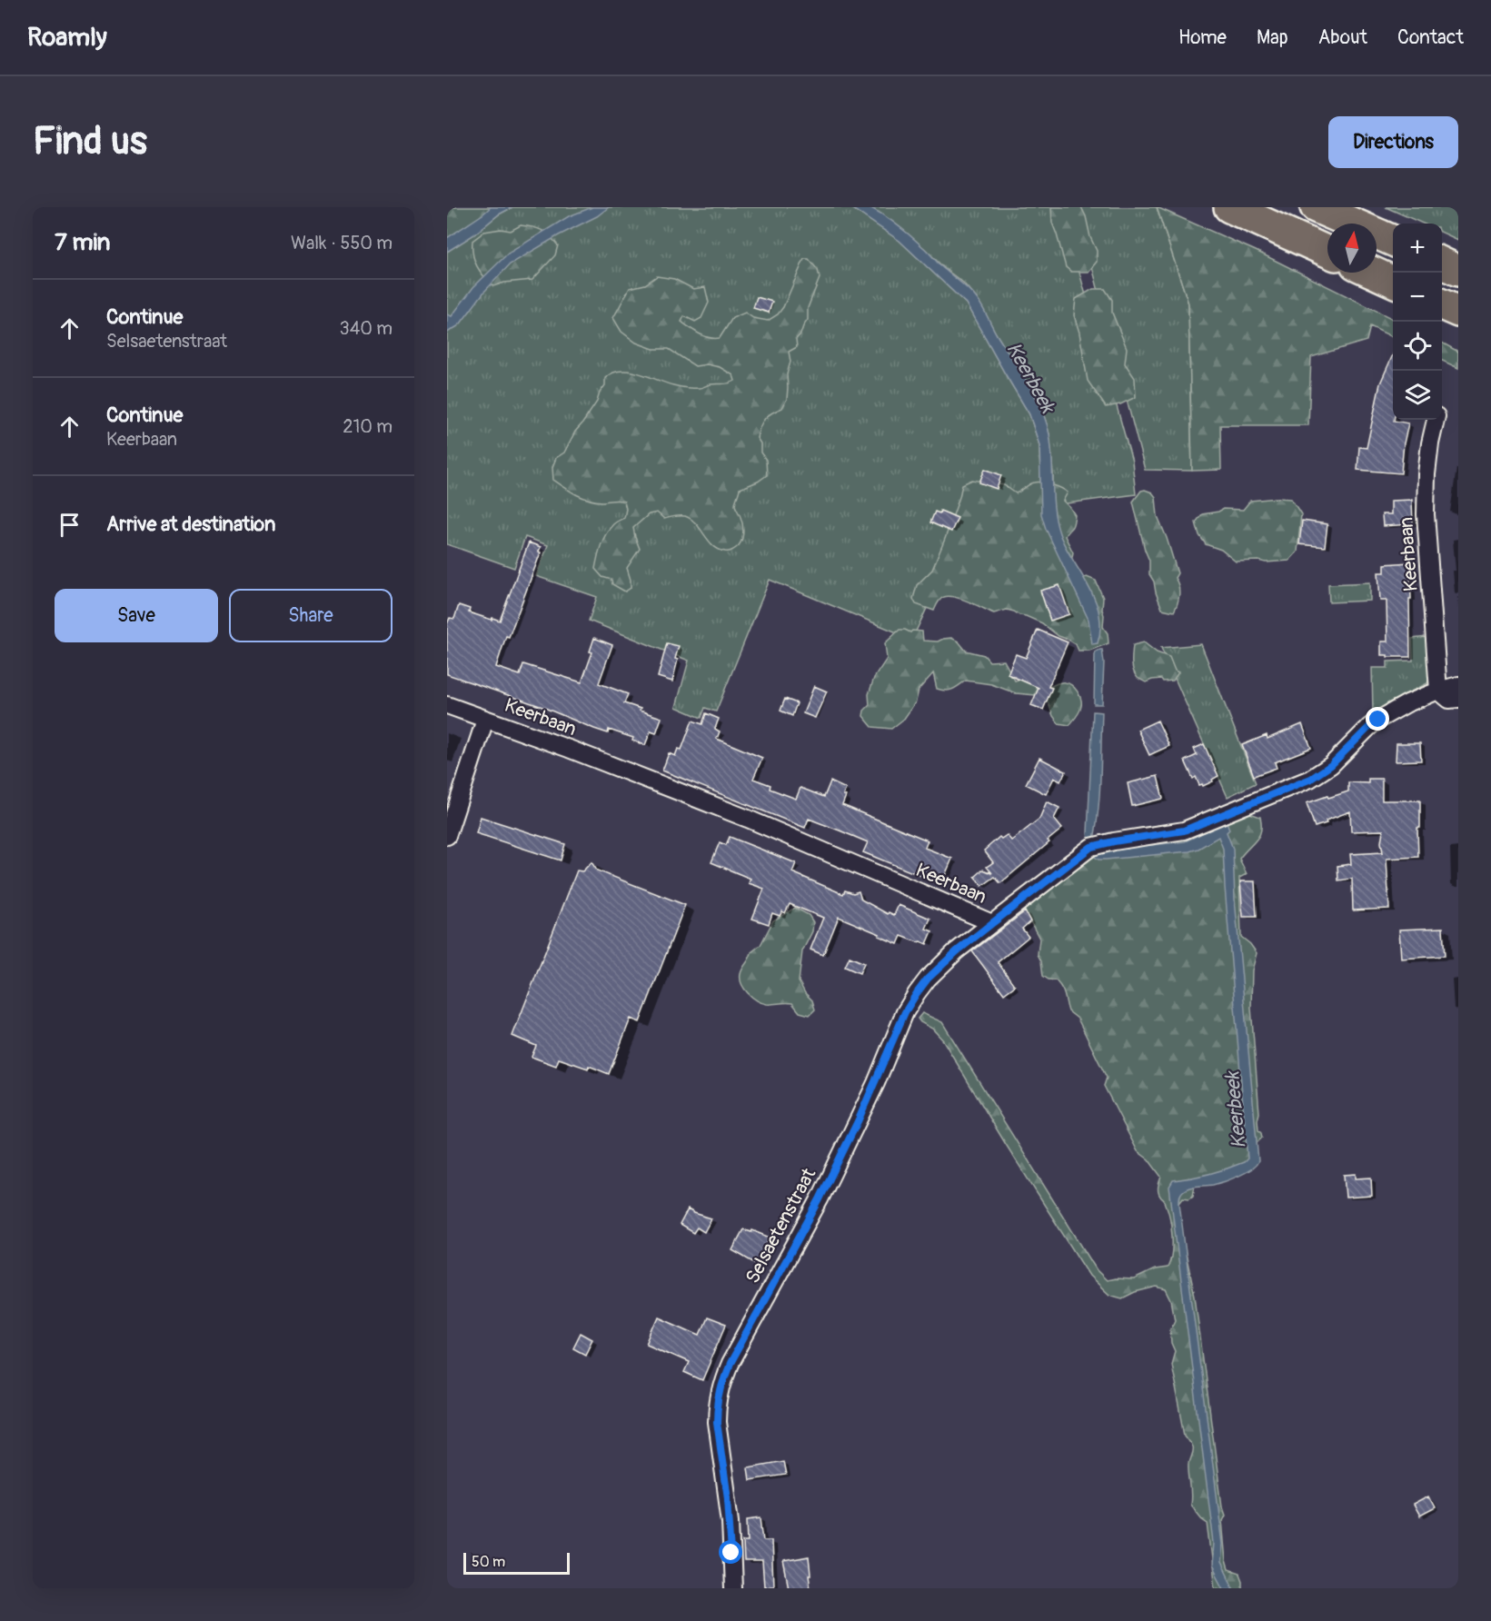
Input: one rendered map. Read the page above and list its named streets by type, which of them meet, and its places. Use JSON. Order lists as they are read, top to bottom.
{
  "streets": {
    "street": ["Keerbaan", "Selsaetenstraat"]
  },
  "crossings": [
    ["Keerbaan", "Selsaetenstraat"]
  ],
  "water": ["Keerbeek"],
  "scale_bar": "50 m",
  "north": "top",
  "page": {
    "header": "Roamly",
    "nav": [
      "Home",
      "Map",
      "About",
      "Contact"
    ],
    "buttons": [
      "Directions",
      ["Save", "Share"]
    ],
    "title": "Find us",
    "heading": ["7 min", "Walk · 550 m"],
    "map_buttons": ["+", "−"],
    "list": [
      ["Continue", "Selsaetenstraat", "340 m"],
      ["Continue", "Keerbaan", "210 m"],
      "Arrive at destination"
    ],
    "scale": "50 m"
  }
}
